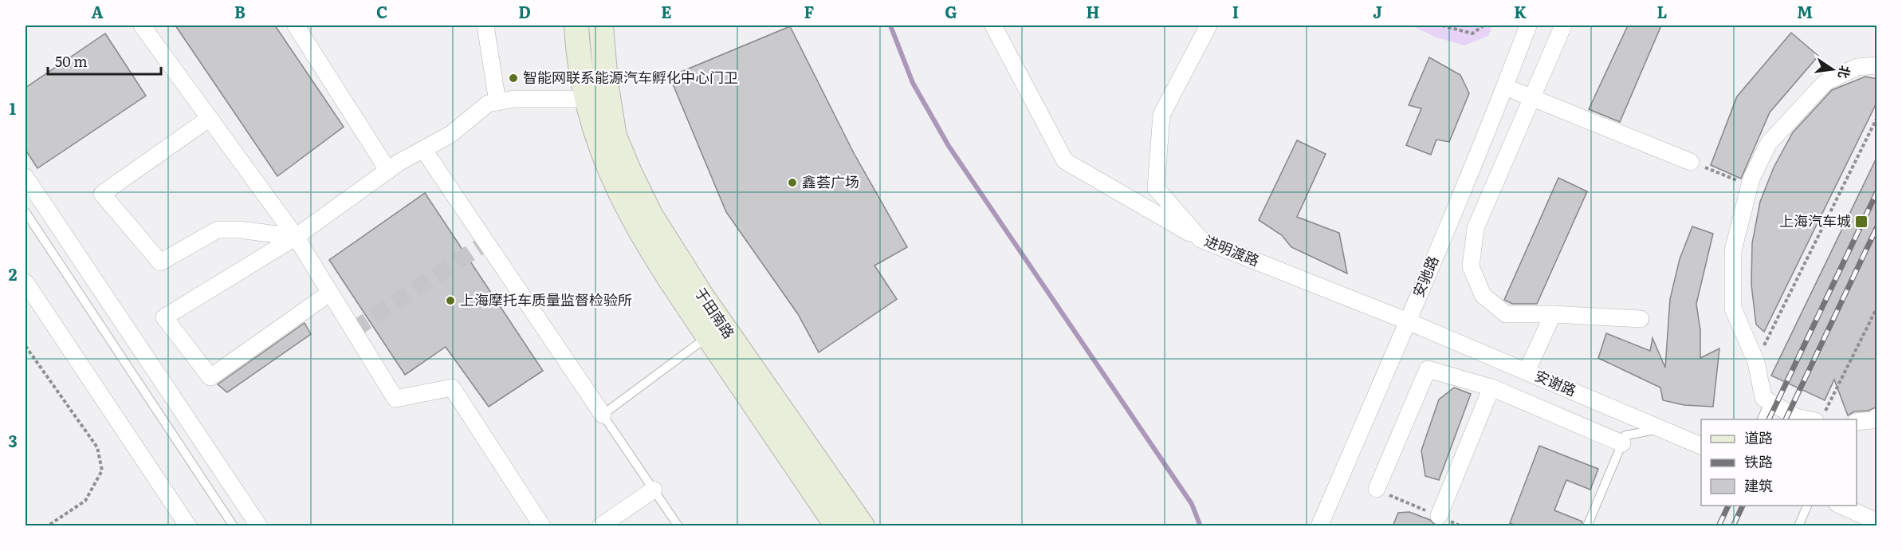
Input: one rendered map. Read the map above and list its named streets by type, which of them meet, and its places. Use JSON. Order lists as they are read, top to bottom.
{
  "streets": {
    "street": [
      "进明渡路",
      "安驰路",
      "于田南路",
      "安谢路"
    ]
  },
  "crossings": [
    ["进明渡路", "安驰路"],
    ["进明渡路", "安谢路"],
    ["安驰路", "安谢路"]
  ],
  "places": {
    "other": ["智能网联系能源汽车孵化中心门卫", "鑫荟广场", "上海摩托车质量监督检验所"],
    "transit": ["上海汽车城"]
  },
  "legend": ["道路", "铁路", "建筑"],
  "scale_bar": "50 m",
  "north": "right",
  "grid": {
    "columns": [
      "A",
      "B",
      "C",
      "D",
      "E",
      "F",
      "G",
      "H",
      "I",
      "J",
      "K",
      "L",
      "M"
    ],
    "rows": ["1", "2", "3"]
  }
}
